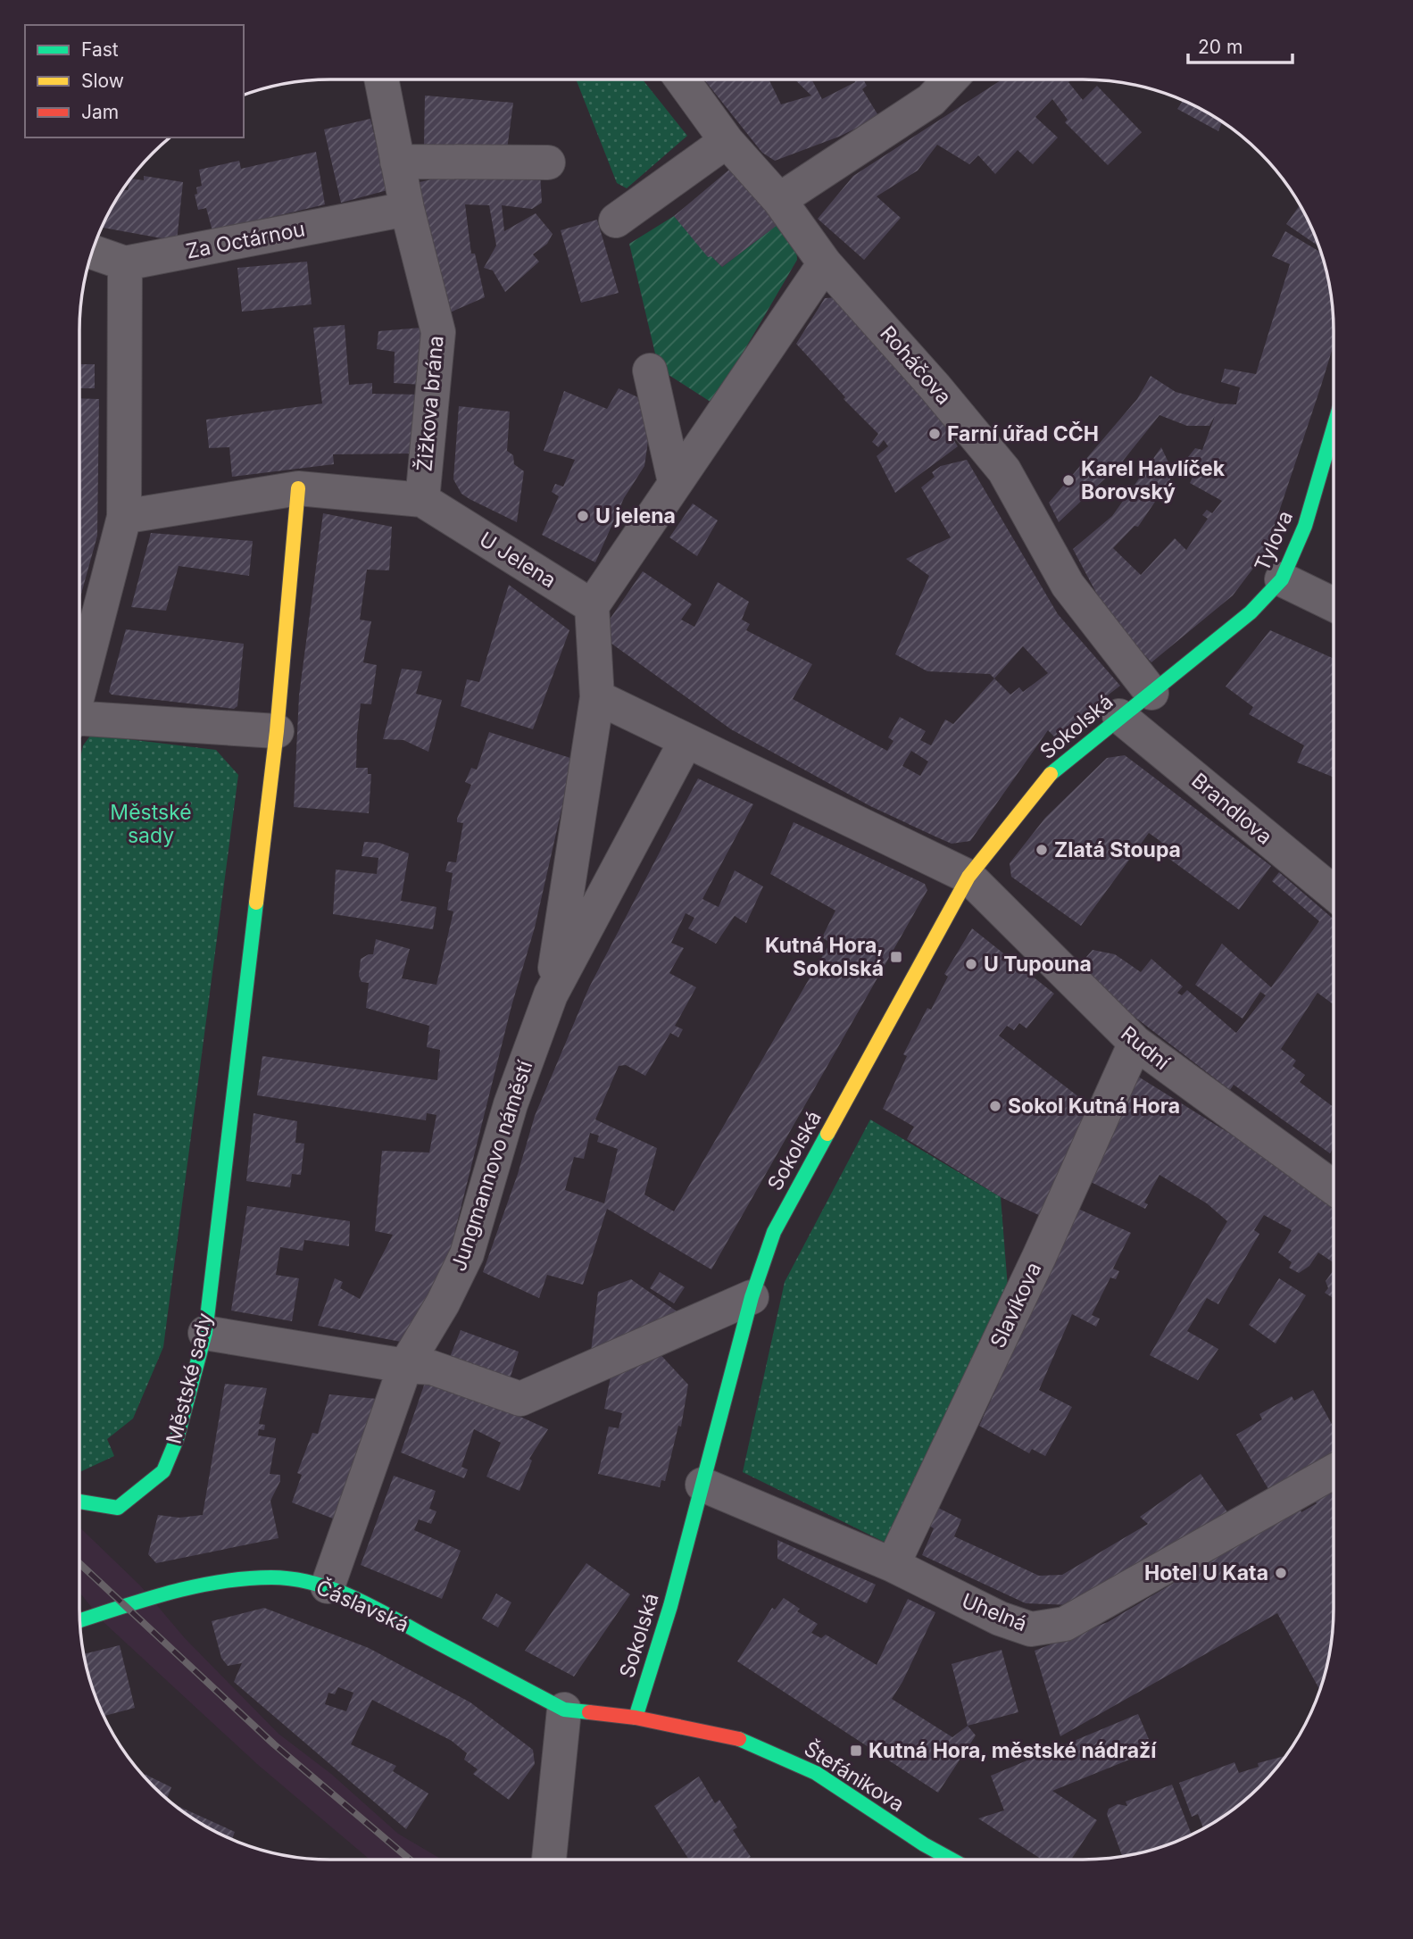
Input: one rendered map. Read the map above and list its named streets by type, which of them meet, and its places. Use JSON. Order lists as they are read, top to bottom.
{
  "streets": {
    "street": [
      "Za Octárnou",
      "Roháčova",
      "Žižkova brána",
      "Tylova",
      "U Jelena",
      "Sokolská",
      "Brandlova",
      "Rudní",
      "Jungmannovo náměstí",
      "Slavíkova",
      "Městské sady",
      "Čáslavská",
      "Uhelná",
      "Štefánikova"
    ]
  },
  "crossings": [
    ["Za Octárnou", "Žižkova brána"],
    ["Roháčova", "Tylova"],
    ["Roháčova", "Sokolská"],
    ["Žižkova brána", "U Jelena"],
    ["Tylova", "Sokolská"],
    ["U Jelena", "Jungmannovo náměstí"],
    ["U Jelena", "Městské sady"],
    ["Sokolská", "Brandlova"],
    ["Sokolská", "Rudní"],
    ["Sokolská", "Čáslavská"],
    ["Sokolská", "Uhelná"],
    ["Sokolská", "Štefánikova"],
    ["Rudní", "Slavíkova"],
    ["Jungmannovo náměstí", "Čáslavská"],
    ["Slavíkova", "Uhelná"],
    ["Čáslavská", "Štefánikova"]
  ],
  "parks": ["Městské sady"],
  "places": {
    "other": [
      "Farní úřad CČH",
      "Karel Havlíček Borovský",
      "U jelena",
      "Zlatá Stoupa",
      "U Tupouna",
      "Sokol Kutná Hora",
      "Hotel U Kata"
    ],
    "transit": ["Kutná Hora, Sokolská", "Kutná Hora, městské nádraží"]
  },
  "legend": ["Fast", "Slow", "Jam"],
  "scale_bar": "20 m"
}
